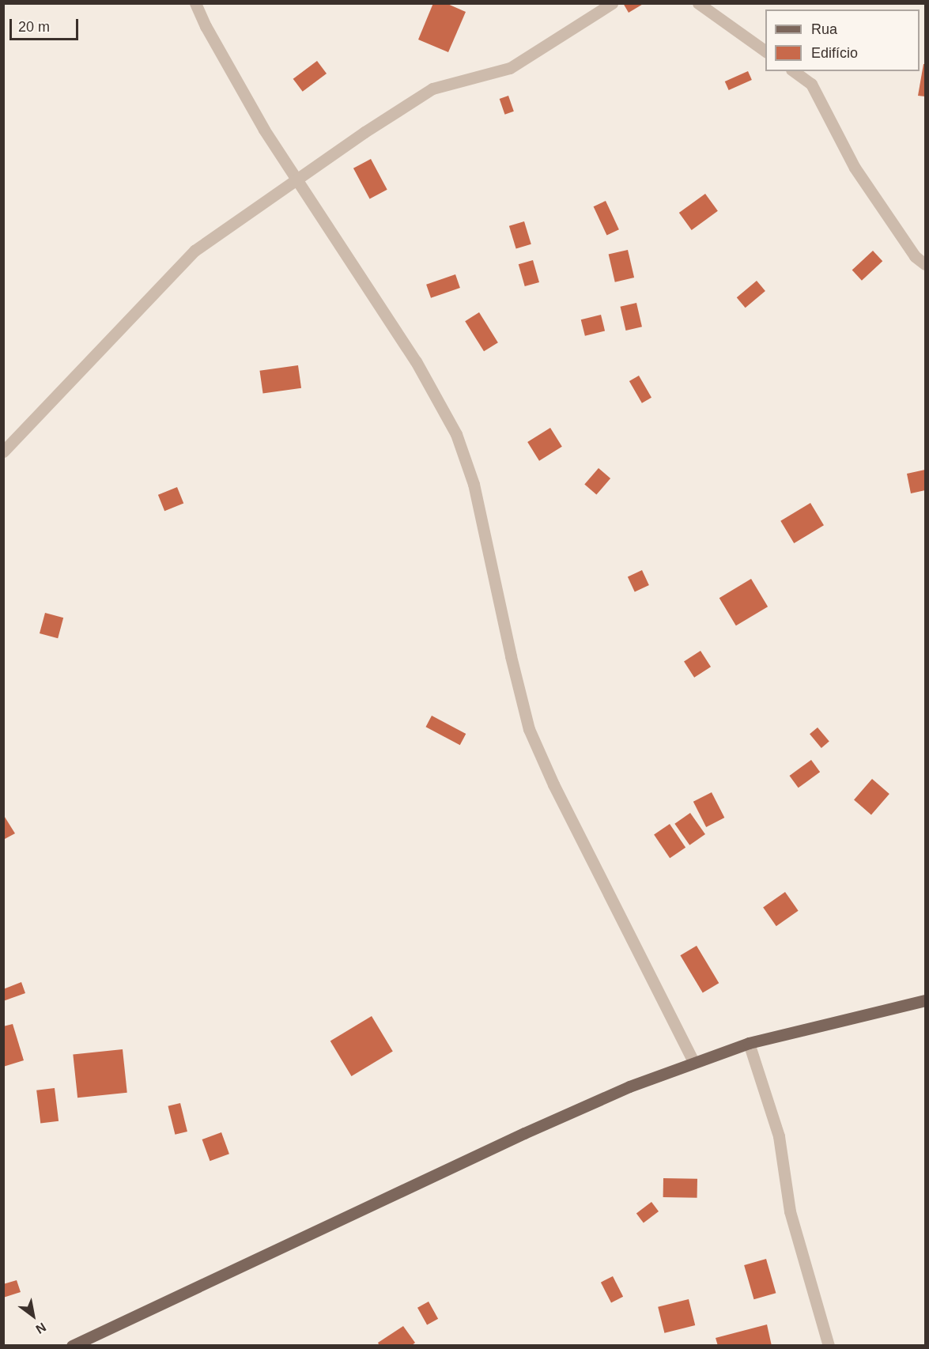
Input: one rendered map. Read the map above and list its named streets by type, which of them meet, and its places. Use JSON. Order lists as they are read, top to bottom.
{
  "legend": ["Rua", "Edifício"],
  "scale_bar": "20 m",
  "north": "bottom right"
}
